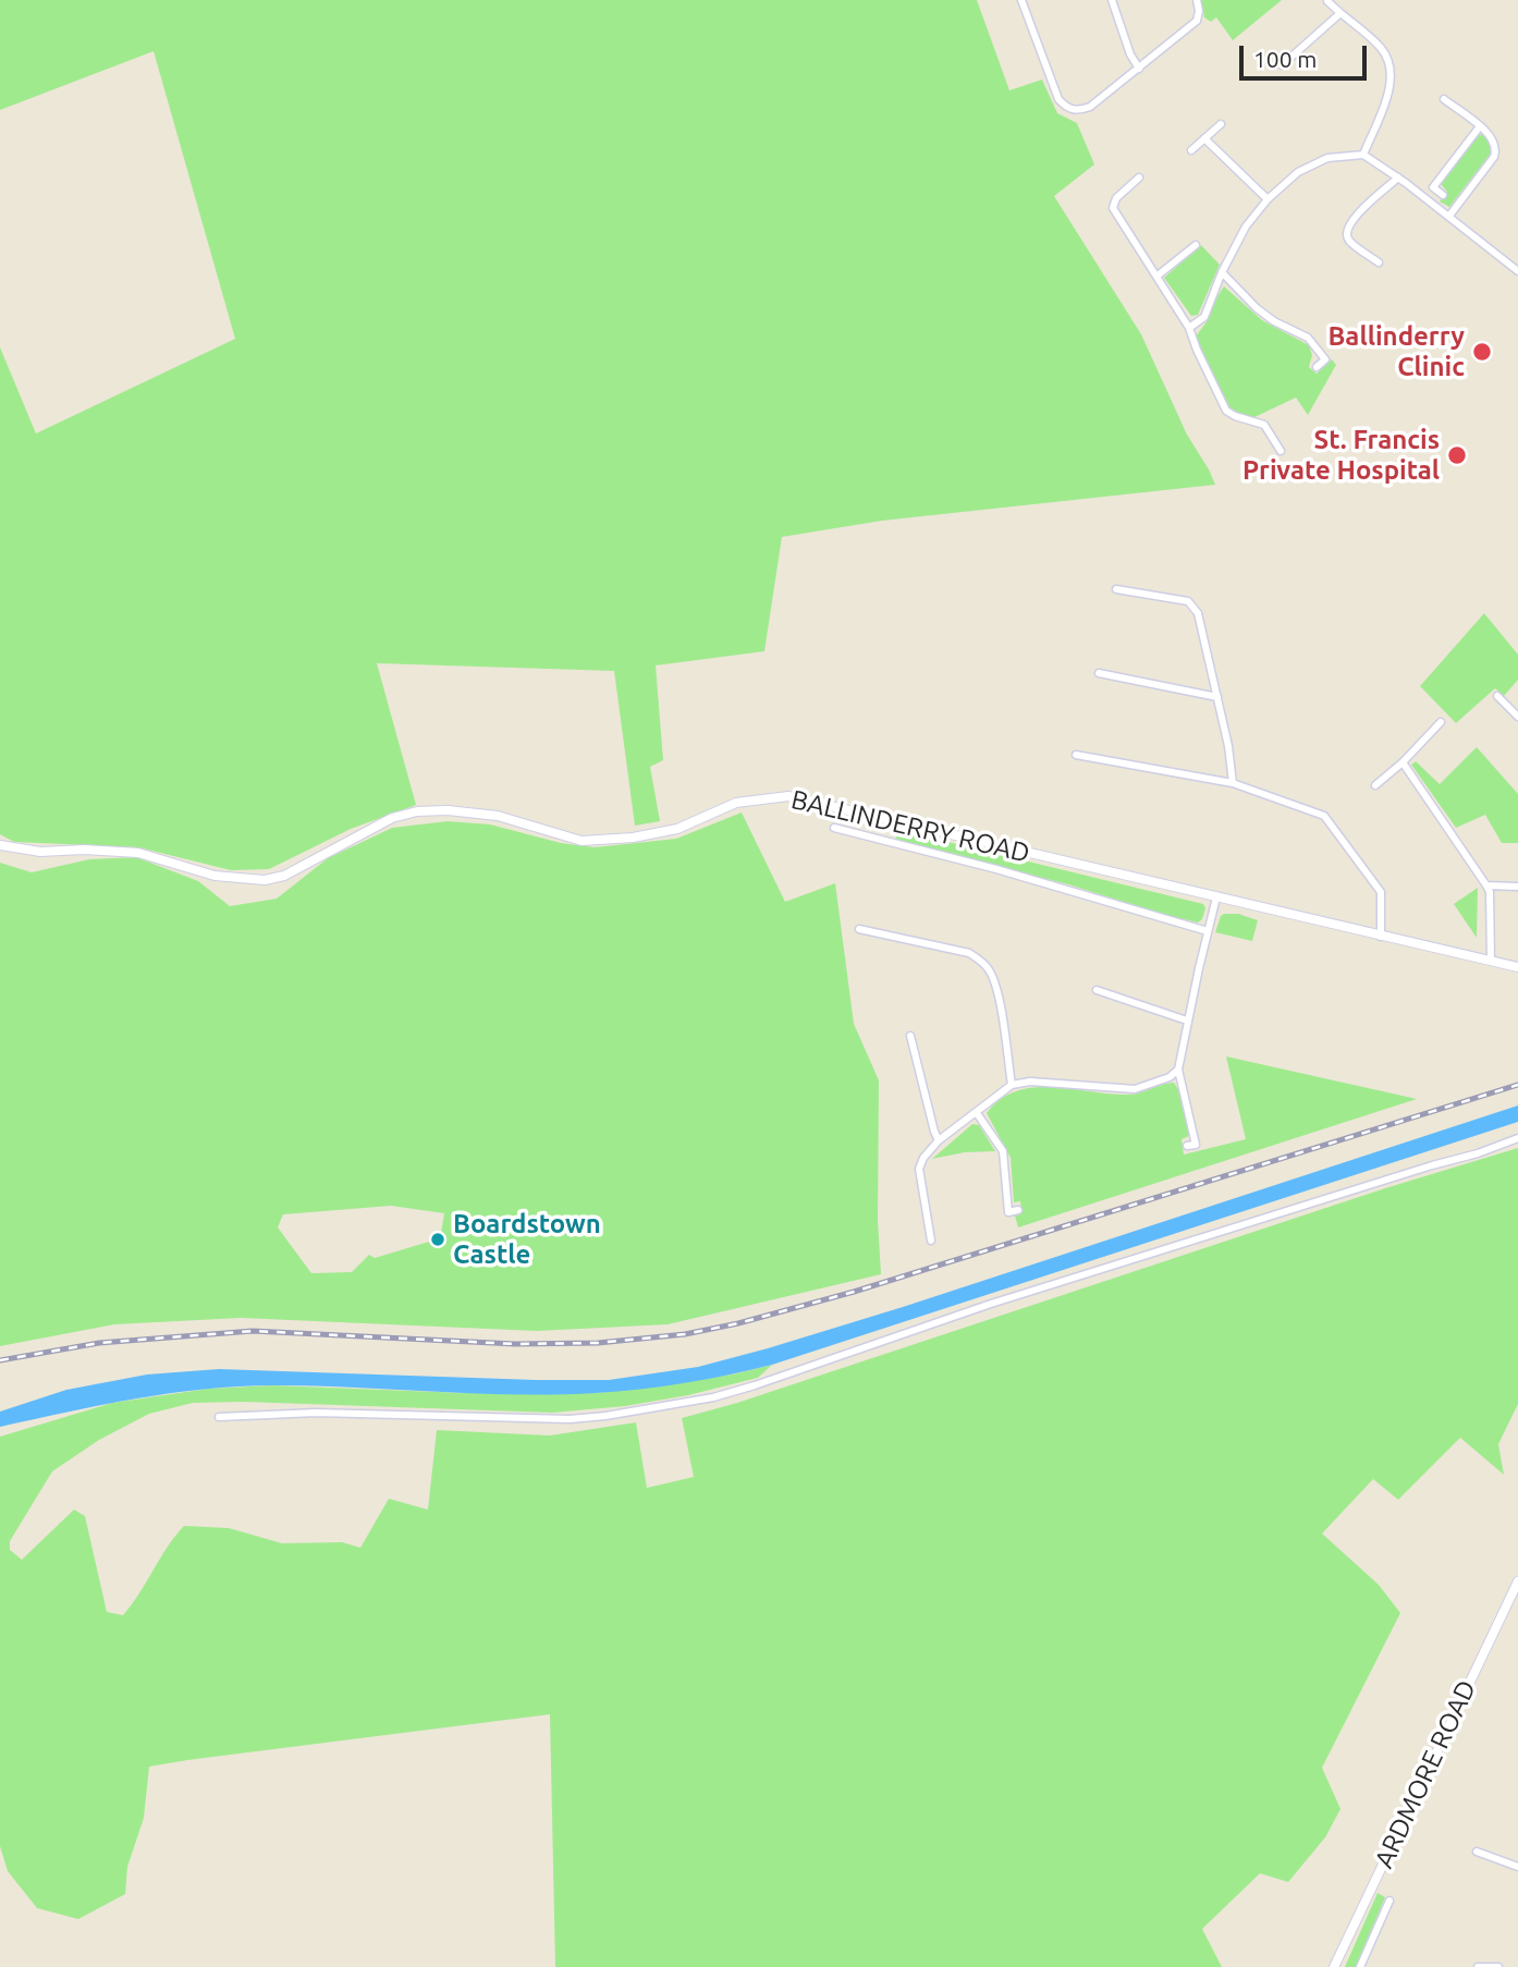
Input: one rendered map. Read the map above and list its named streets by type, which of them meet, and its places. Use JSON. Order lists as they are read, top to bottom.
{
  "streets": {
    "street": ["BALLINDERRY ROAD", "ARDMORE ROAD"]
  },
  "places": ["Ballinderry Clinic", "St. Francis Private Hospital", "Boardstown Castle"],
  "scale_bar": "100 m"
}
